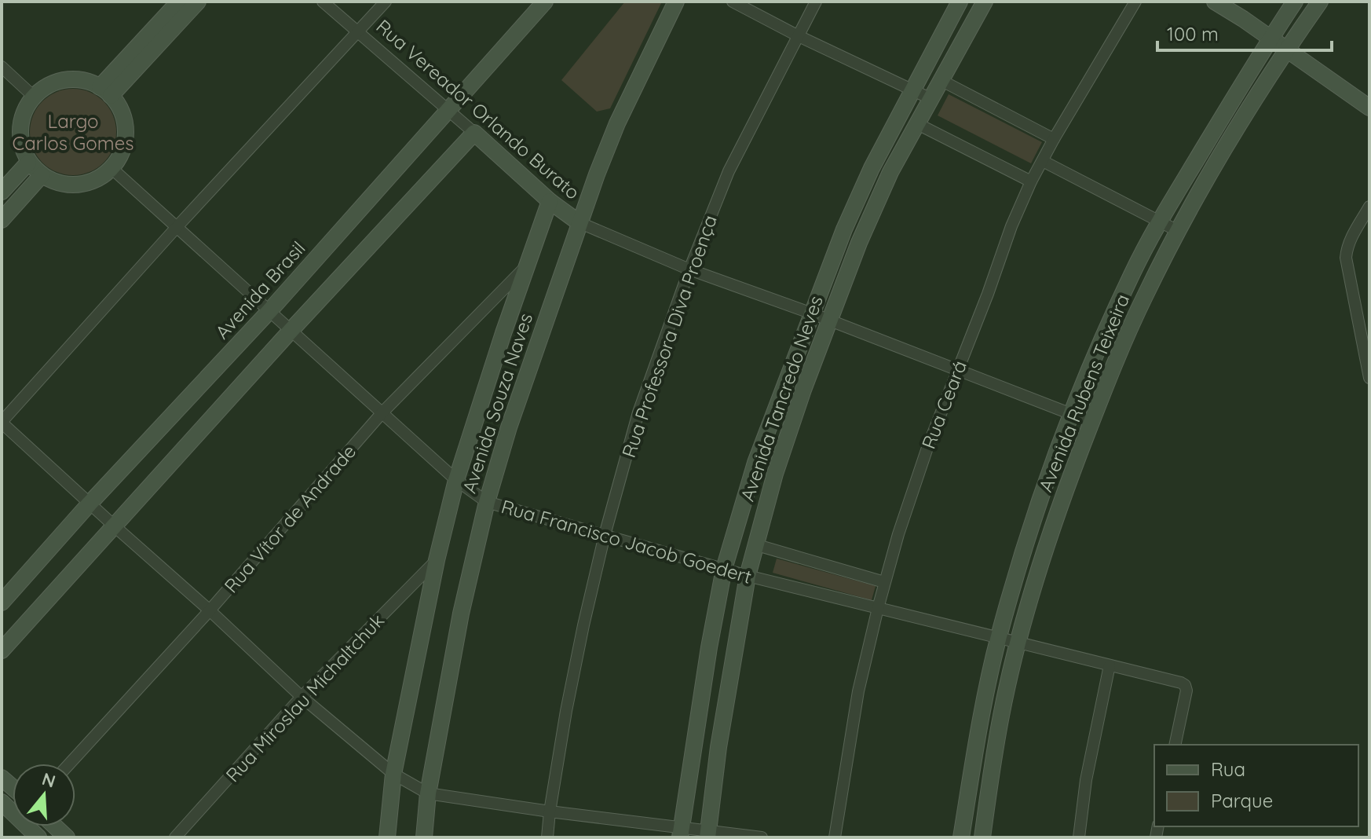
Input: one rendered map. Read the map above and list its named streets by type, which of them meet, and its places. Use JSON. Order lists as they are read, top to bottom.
{
  "streets": {
    "street": [
      "Rua Vereador Orlando Burato",
      "Avenida Brasil",
      "Rua Professora Diva Proença",
      "Avenida Rubens Teixeira",
      "Avenida Tancredo Neves",
      "Avenida Souza Naves",
      "Rua Ceará",
      "Rua Vítor de Andrade",
      "Rua Francisco Jacob Goedert",
      "Rua Miroslau Michaltchuk"
    ]
  },
  "crossings": [
    ["Rua Vereador Orlando Burato", "Avenida Brasil"],
    ["Rua Vereador Orlando Burato", "Avenida Souza Naves"],
    ["Avenida Brasil", "Rua Francisco Jacob Goedert"],
    ["Rua Professora Diva Proença", "Rua Francisco Jacob Goedert"],
    ["Avenida Rubens Teixeira", "Rua Francisco Jacob Goedert"],
    ["Avenida Tancredo Neves", "Rua Francisco Jacob Goedert"],
    ["Avenida Souza Naves", "Rua Vítor de Andrade"],
    ["Avenida Souza Naves", "Rua Francisco Jacob Goedert"],
    ["Avenida Souza Naves", "Rua Miroslau Michaltchuk"],
    ["Rua Ceará", "Rua Francisco Jacob Goedert"],
    ["Rua Vítor de Andrade", "Rua Francisco Jacob Goedert"]
  ],
  "parks": ["Largo Carlos Gomes"],
  "legend": ["Rua", "Parque"],
  "scale_bar": "100 m",
  "north": "top"
}
